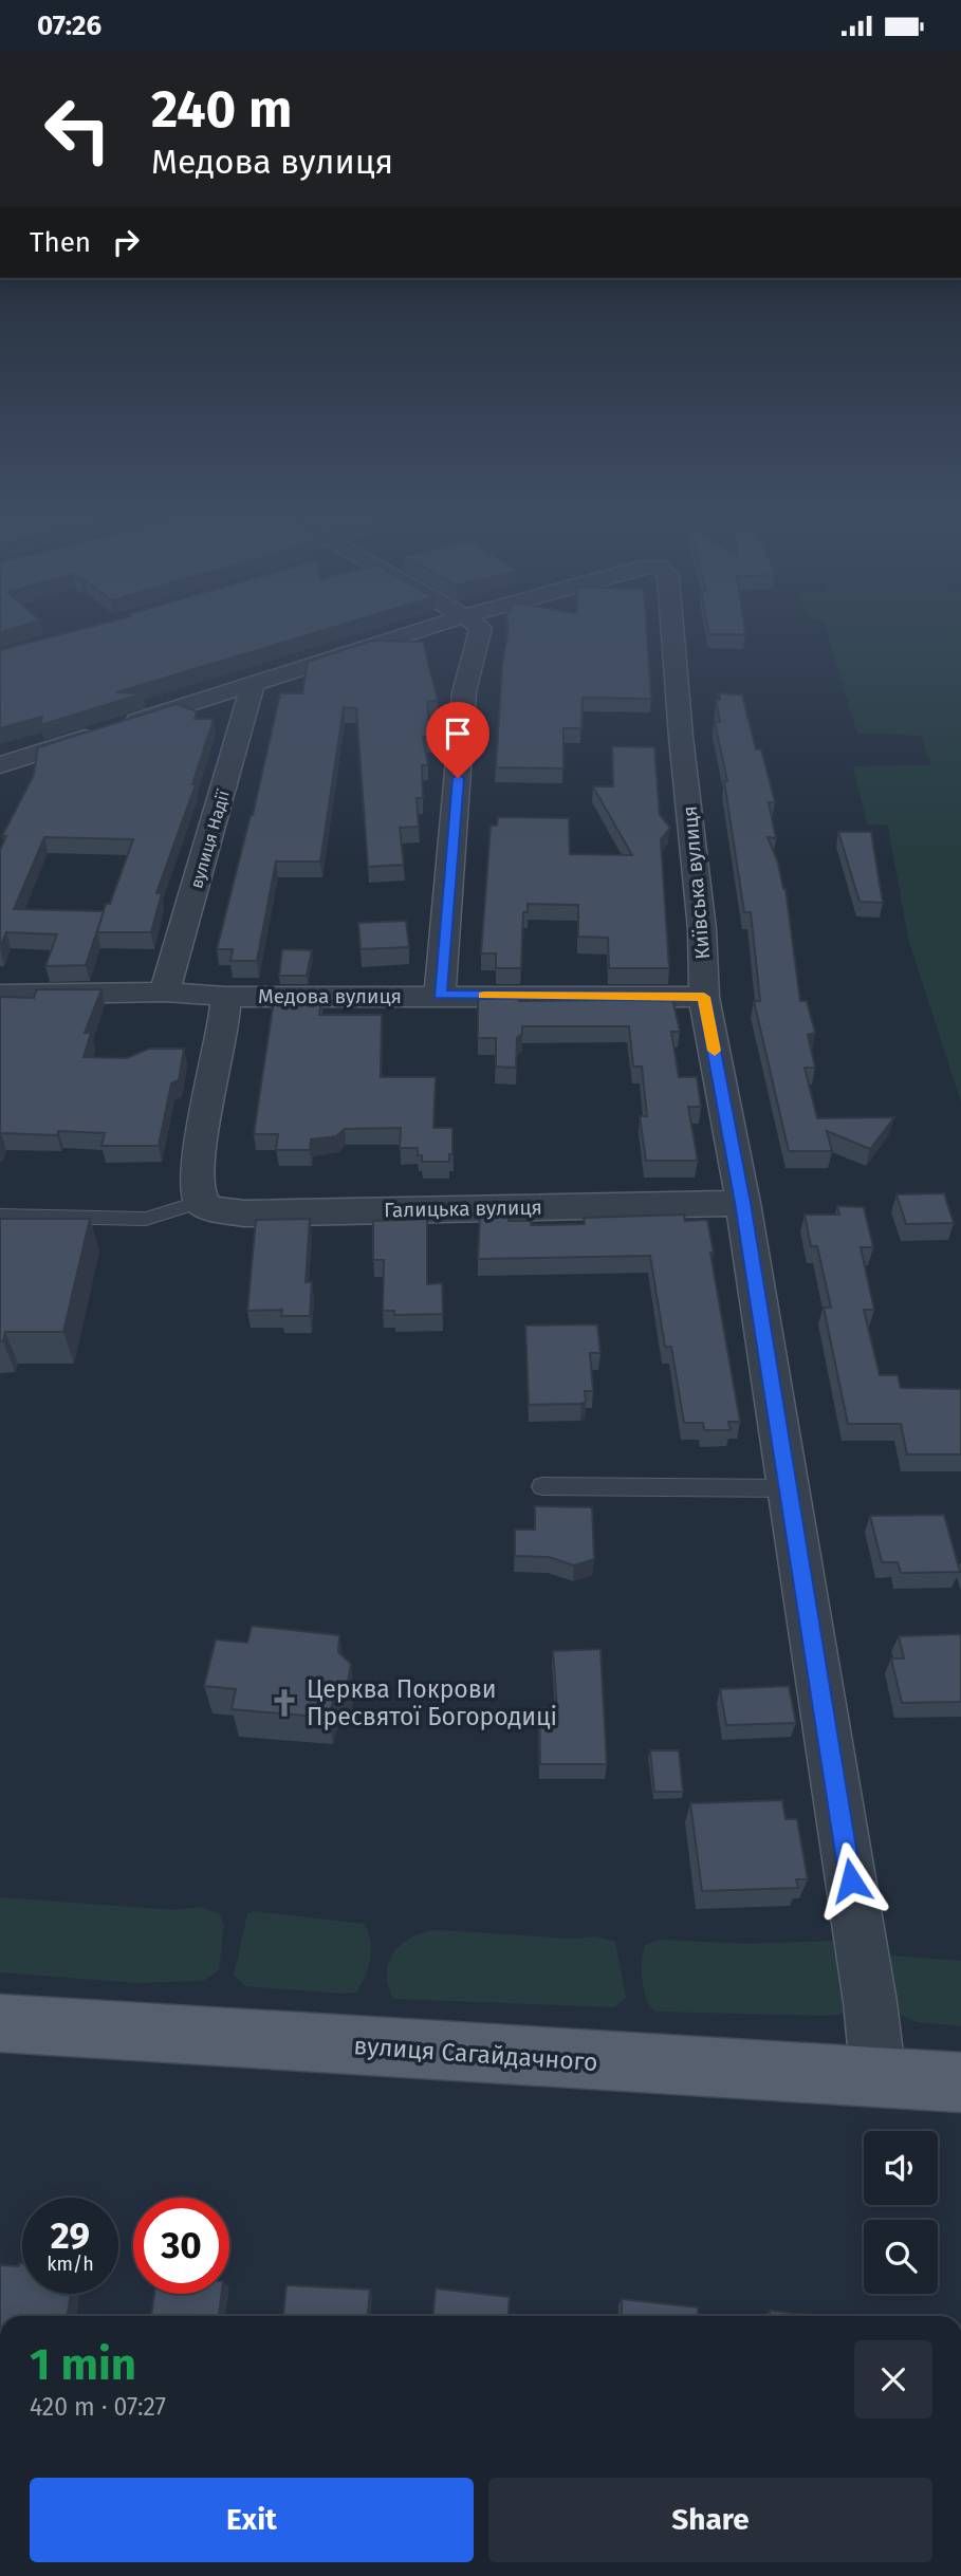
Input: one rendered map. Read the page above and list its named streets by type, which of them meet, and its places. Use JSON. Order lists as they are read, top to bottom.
{
  "streets": {
    "main road": ["вулиця Сагайдачного"],
    "street": [
      "вулиця Надії",
      "Київська вулиця",
      "Медова вулиця",
      "Галицька вулиця"
    ]
  },
  "crossings": [
    ["вулиця Надії", "Медова вулиця"],
    ["Київська вулиця", "Медова вулиця"],
    ["Київська вулиця", "Галицька вулиця"],
    ["Київська вулиця", "вулиця Сагайдачного"]
  ],
  "places": {
    "church": ["Церква Покрови Пресвятої Богородиці"]
  },
  "page": {
    "status": "07:26",
    "turn": ["240 m", "Медова вулиця"],
    "then": "Then",
    "speed": "29 km/h",
    "limit": "30",
    "heading": ["1 min", "420 m · 07:27"],
    "buttons": ["Exit", "Share"]
  }
}
